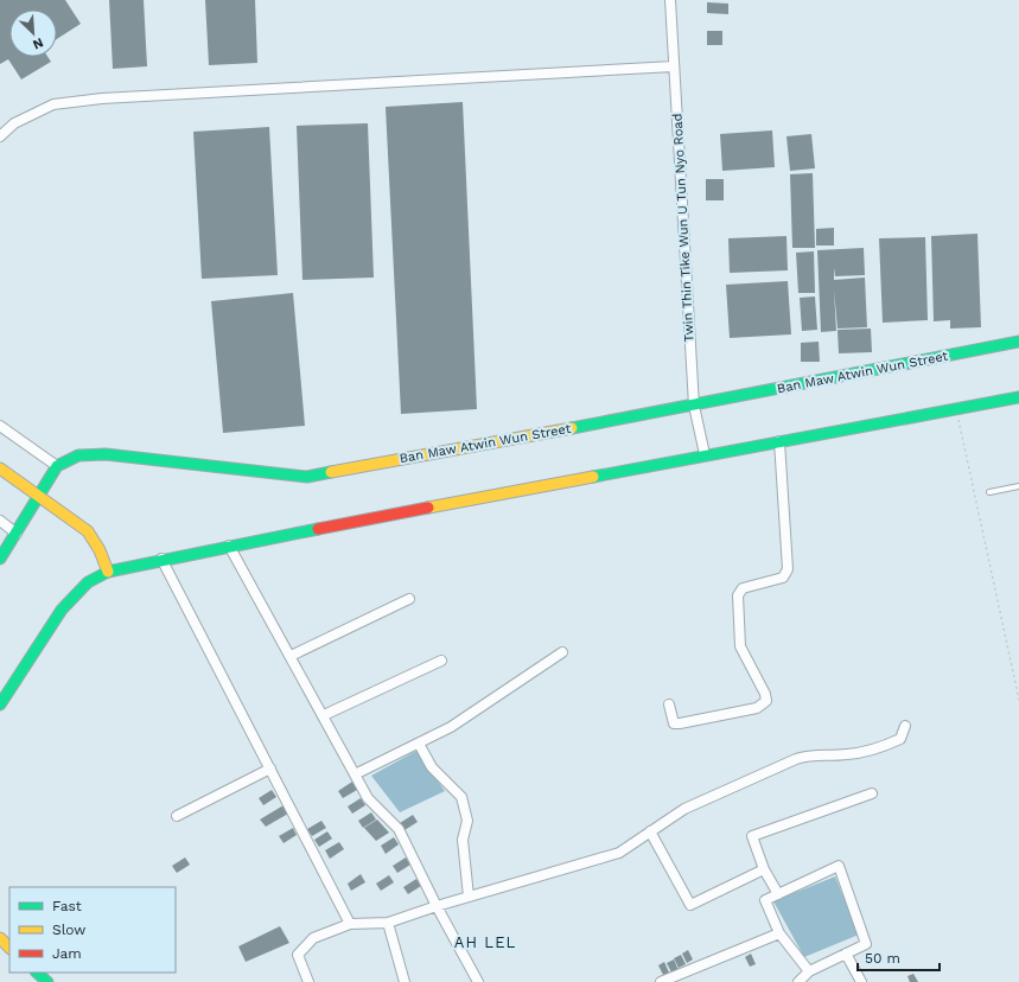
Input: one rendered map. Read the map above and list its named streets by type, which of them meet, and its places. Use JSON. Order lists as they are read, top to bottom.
{
  "streets": {
    "main road": ["Ban Maw Atwin Wun Street"],
    "street": ["Twin Thin Tike Wun U Tun Nyo Road"]
  },
  "crossings": [
    ["Twin Thin Tike Wun U Tun Nyo Road", "Ban Maw Atwin Wun Street"]
  ],
  "districts": ["AH LEL"],
  "legend": ["Fast", "Slow", "Jam"],
  "scale_bar": "50 m",
  "north": "bottom right"
}
